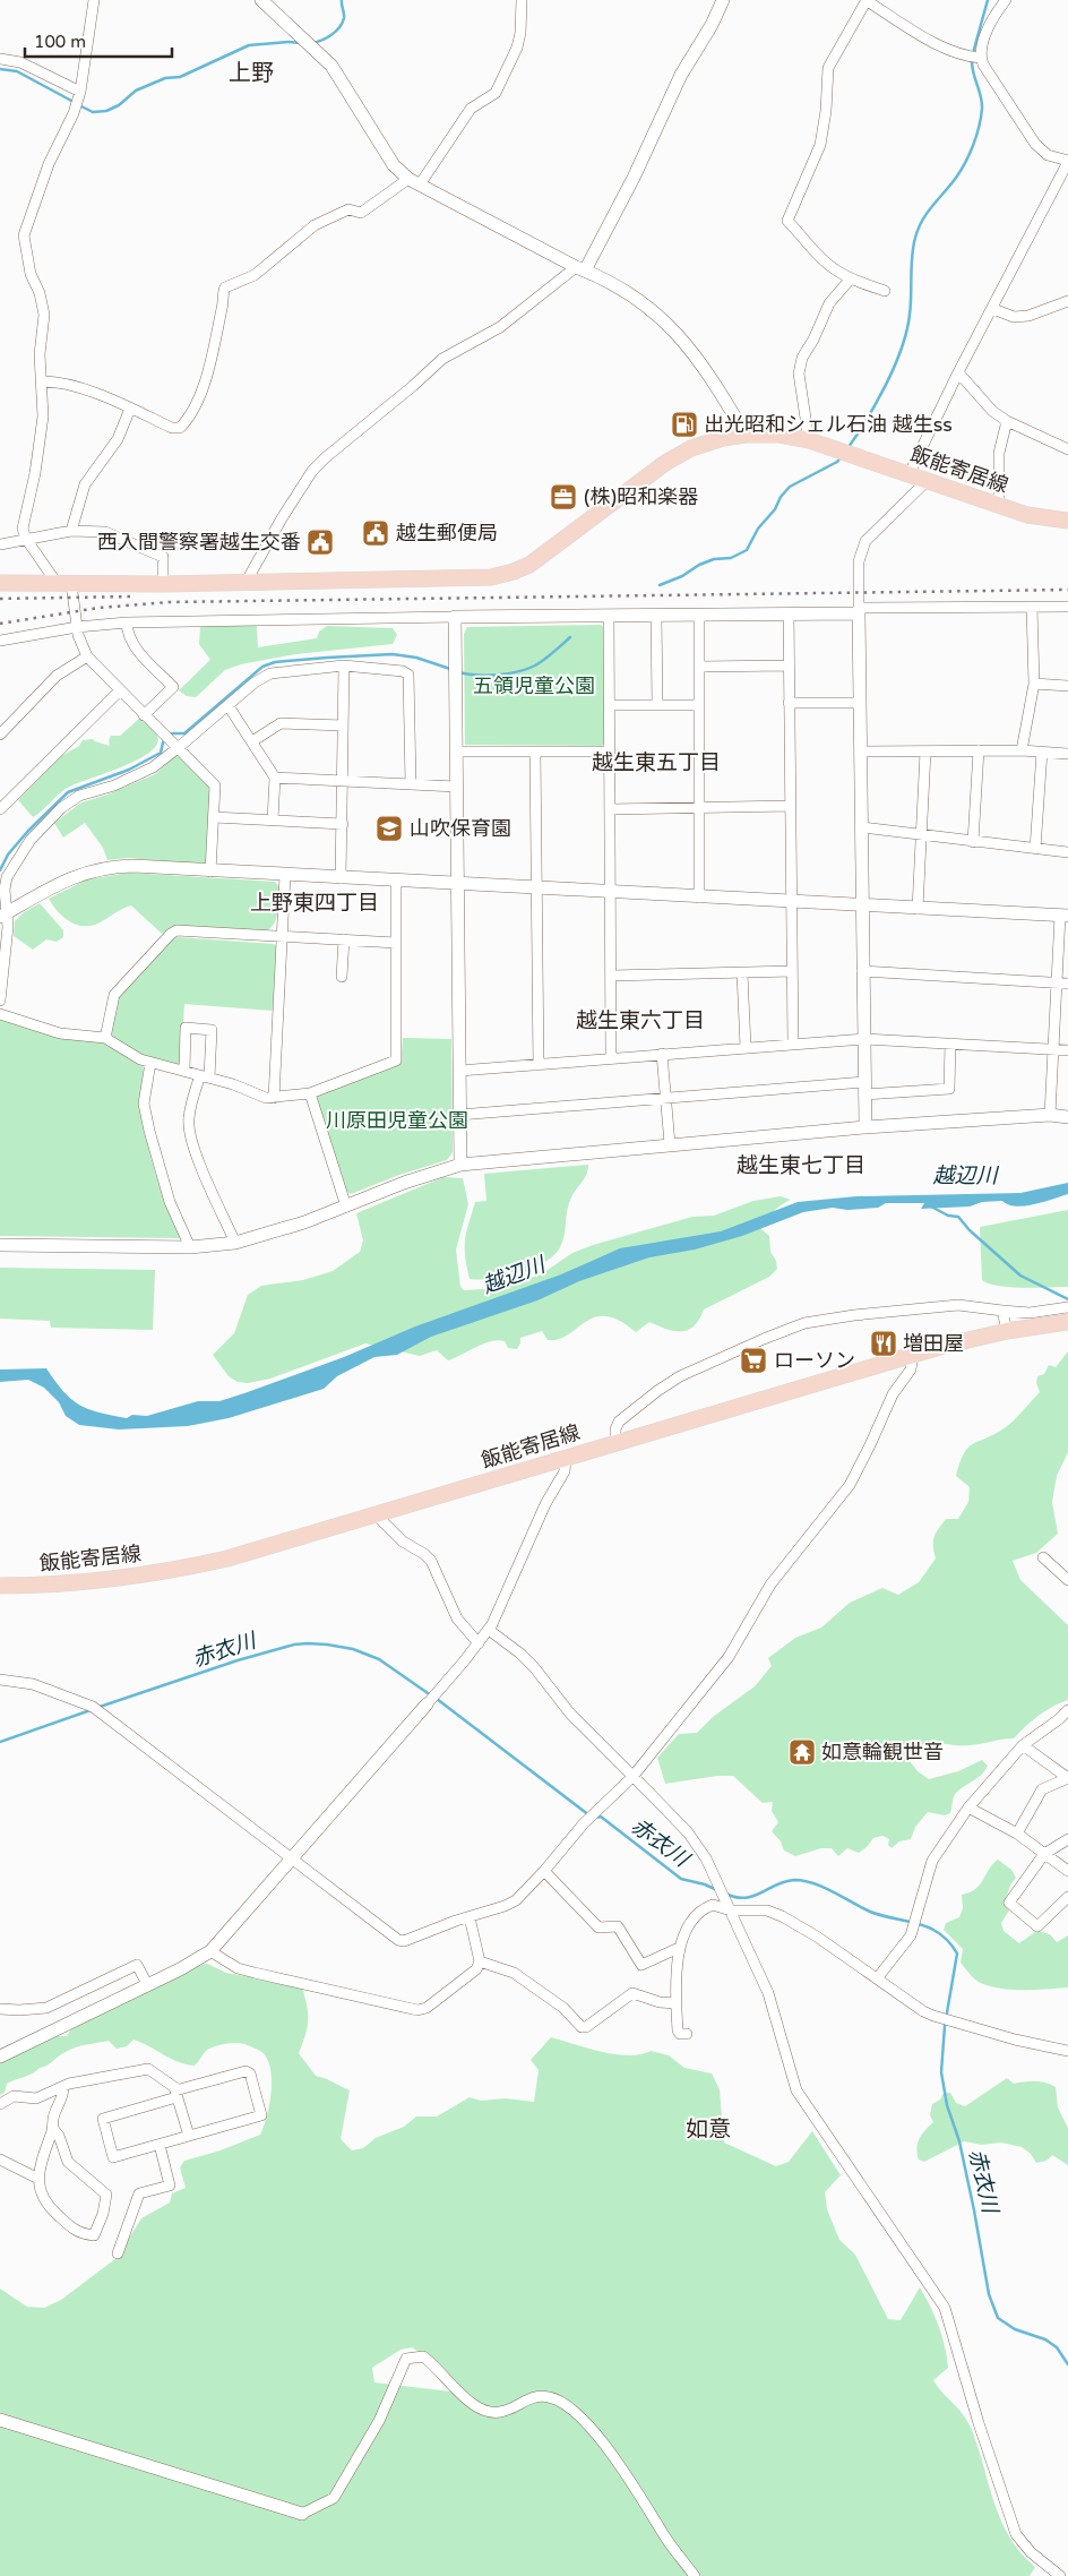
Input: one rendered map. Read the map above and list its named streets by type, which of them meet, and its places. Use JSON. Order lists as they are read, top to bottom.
{
  "streets": {
    "main road": ["飯能寄居線"]
  },
  "districts": [
    "上野",
    "越生東五丁目",
    "上野東四丁目",
    "越生東六丁目",
    "越生東七丁目",
    "如意"
  ],
  "water": ["越辺川", "赤衣川"],
  "parks": ["五領児童公園", "川原田児童公園"],
  "places": {
    "fuel station": ["出光昭和シェル石油 越生ss"],
    "office": ["(株)昭和楽器"],
    "public building": ["越生郵便局", "西入間警察署越生交番"],
    "school or university": ["山吹保育園"],
    "restaurant": ["増田屋"],
    "supermarket": ["ローソン"],
    "temple": ["如意輪観世音"]
  },
  "scale_bar": "100 m"
}
